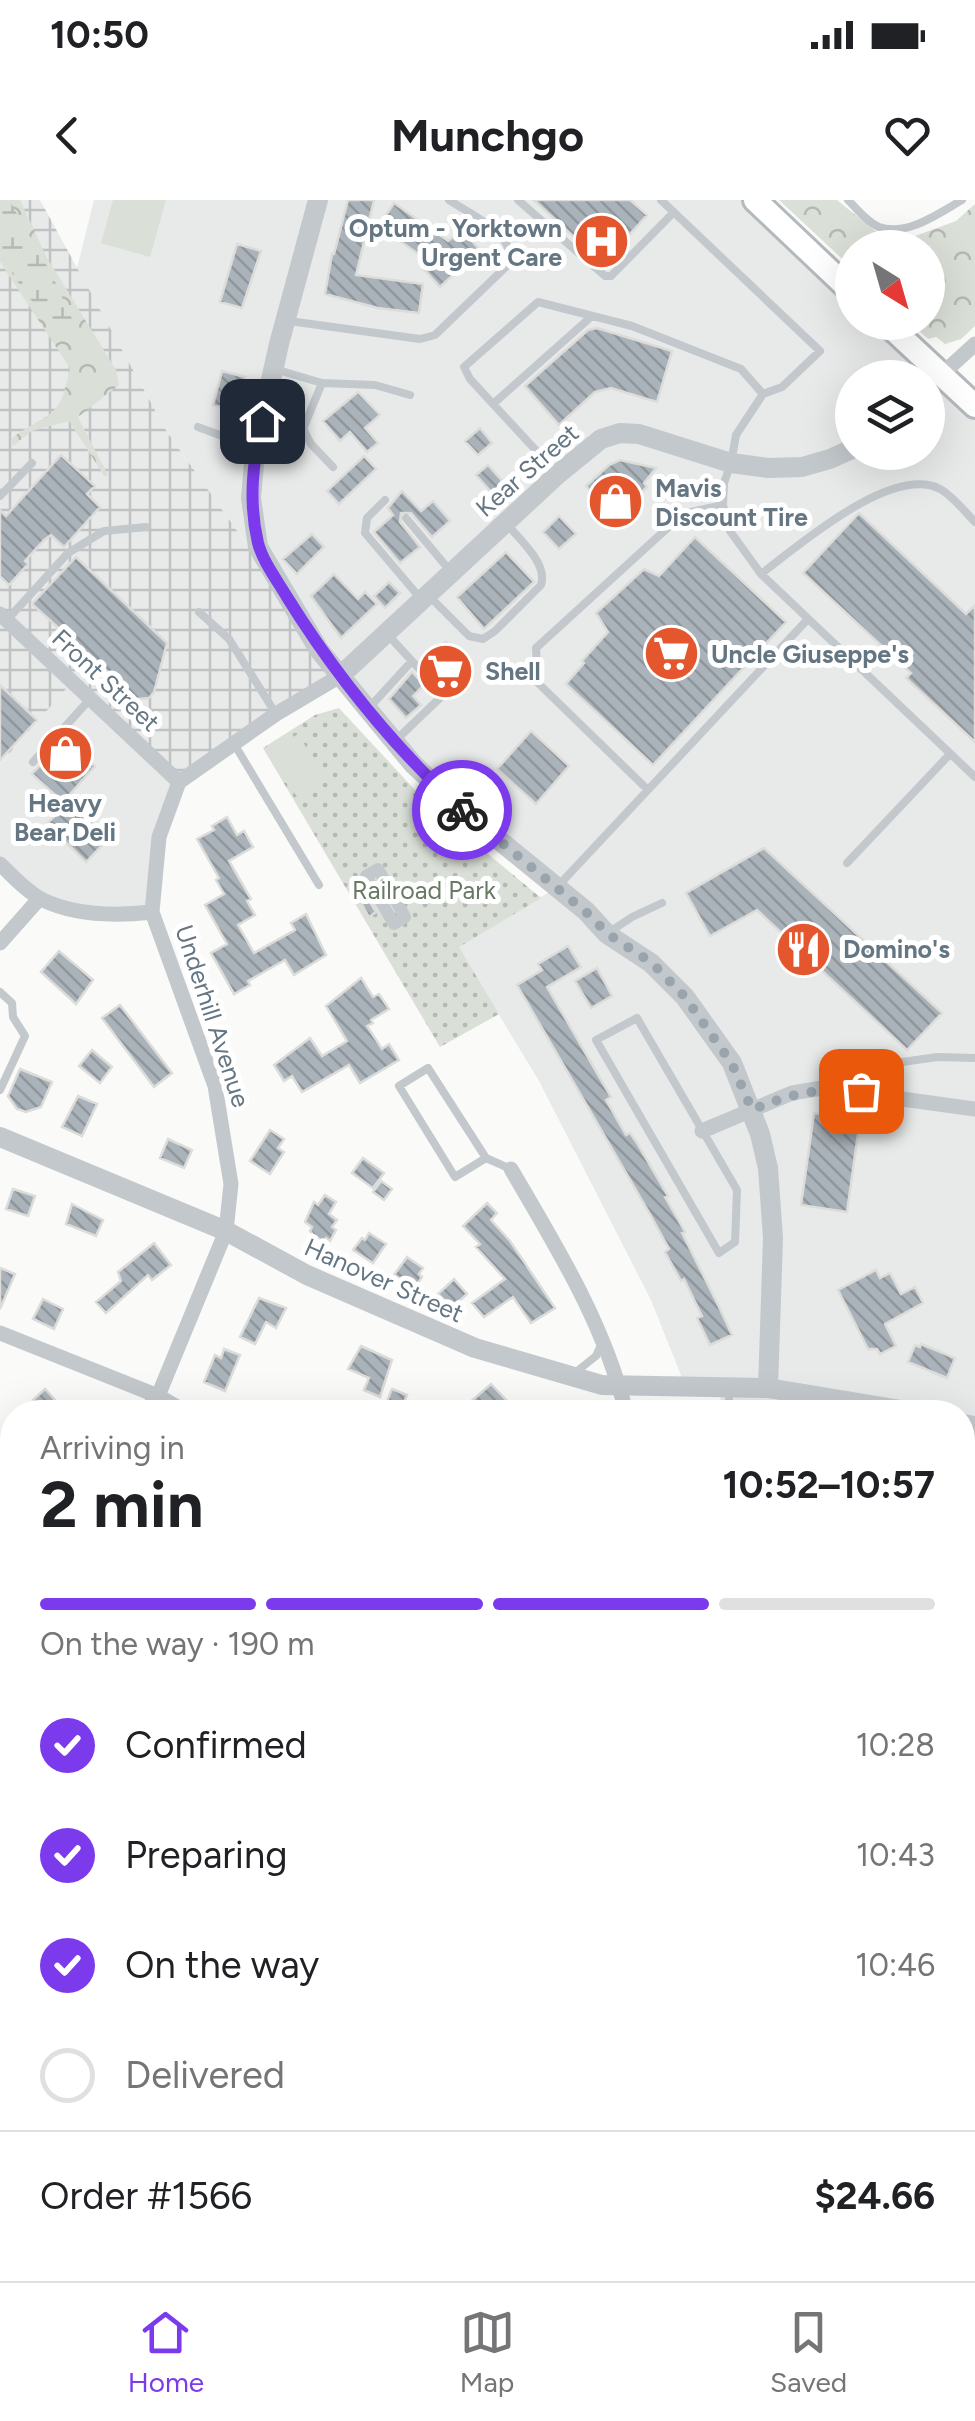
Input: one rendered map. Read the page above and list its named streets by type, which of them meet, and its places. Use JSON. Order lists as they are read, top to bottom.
{
  "streets": {
    "street": [
      "Kear Street",
      "Front Street",
      "Underhill Avenue",
      "Hanover Street"
    ]
  },
  "crossings": [
    ["Front Street", "Underhill Avenue"],
    ["Underhill Avenue", "Hanover Street"]
  ],
  "parks": ["Railroad Park"],
  "places": {
    "hospital": ["Optum - Yorktown Urgent Care"],
    "shop": ["Mavis Discount Tire", "Heavy Bear Deli"],
    "supermarket": ["Uncle Giuseppe's", "Shell"],
    "restaurant": ["Domino's"]
  },
  "north": "bottom right",
  "page": {
    "status": "10:50",
    "header": "Munchgo",
    "heading": ["2 min", "Arriving in", "10:52–10:57"],
    "panel": ["Order #1566", "$24.66"],
    "bar": "On the way · 190 m",
    "list": [
      ["Confirmed", "10:28"],
      ["Preparing", "10:43"],
      ["On the way", "10:46"],
      "Delivered"
    ],
    "tabs": ["Home", "Map", "Saved"]
  }
}
